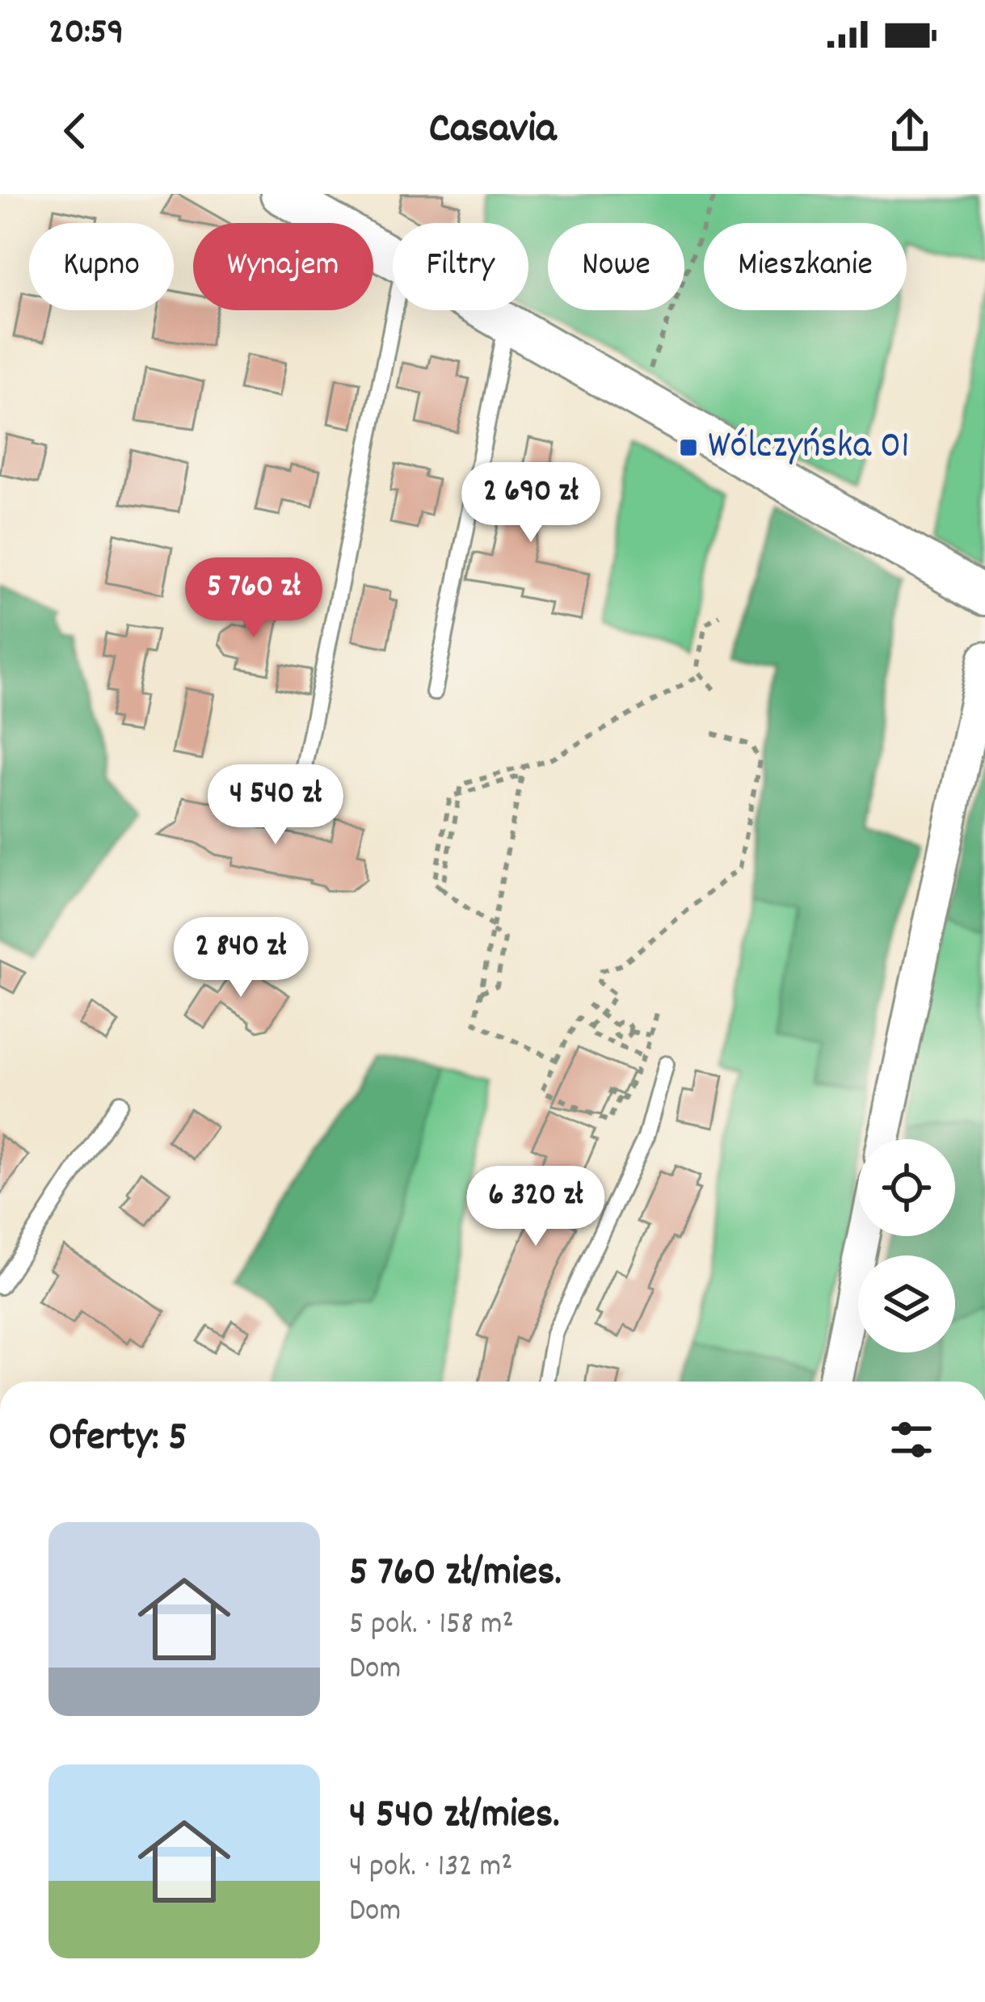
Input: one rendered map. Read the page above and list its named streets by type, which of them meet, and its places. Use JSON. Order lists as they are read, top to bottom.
{
  "places": {
    "transit": ["Wólczyńska 01"]
  },
  "page": {
    "status": "20:59",
    "header": "Casavia",
    "chip": [
      "Kupno",
      "Wynajem",
      "Filtry",
      "Nowe",
      "Mieszkanie"
    ],
    "price": [
      "2 690 zł",
      "5 760 zł",
      "4 540 zł",
      "2 840 zł",
      "6 320 zł"
    ],
    "heading": "Oferty: 5",
    "list": [
      {
        "name": "5 760 zł/mies.",
        "note": "5 pok. · 158 m² · Dom"
      },
      {
        "name": "4 540 zł/mies.",
        "note": "4 pok. · 132 m² · Dom"
      }
    ]
  }
}
